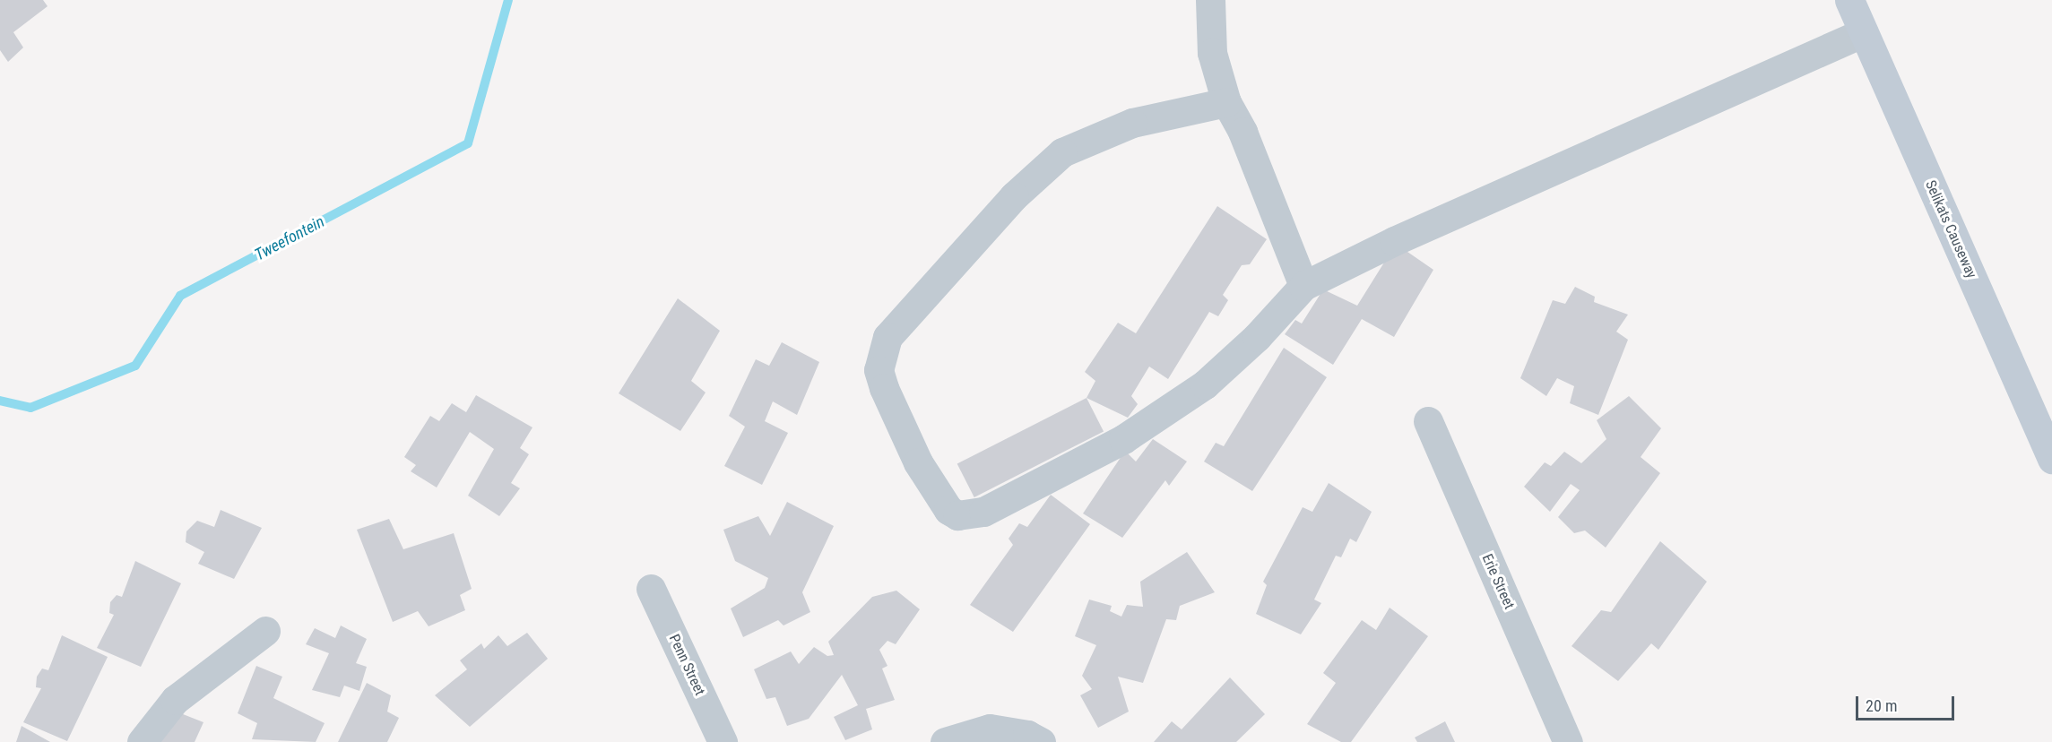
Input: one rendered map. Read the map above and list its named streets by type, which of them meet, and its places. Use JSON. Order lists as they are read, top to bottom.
{
  "streets": {
    "street": ["Selikats Causeway", "Erie Street", "Penn Street"]
  },
  "water": ["Tweefontein"],
  "scale_bar": "20 m"
}
